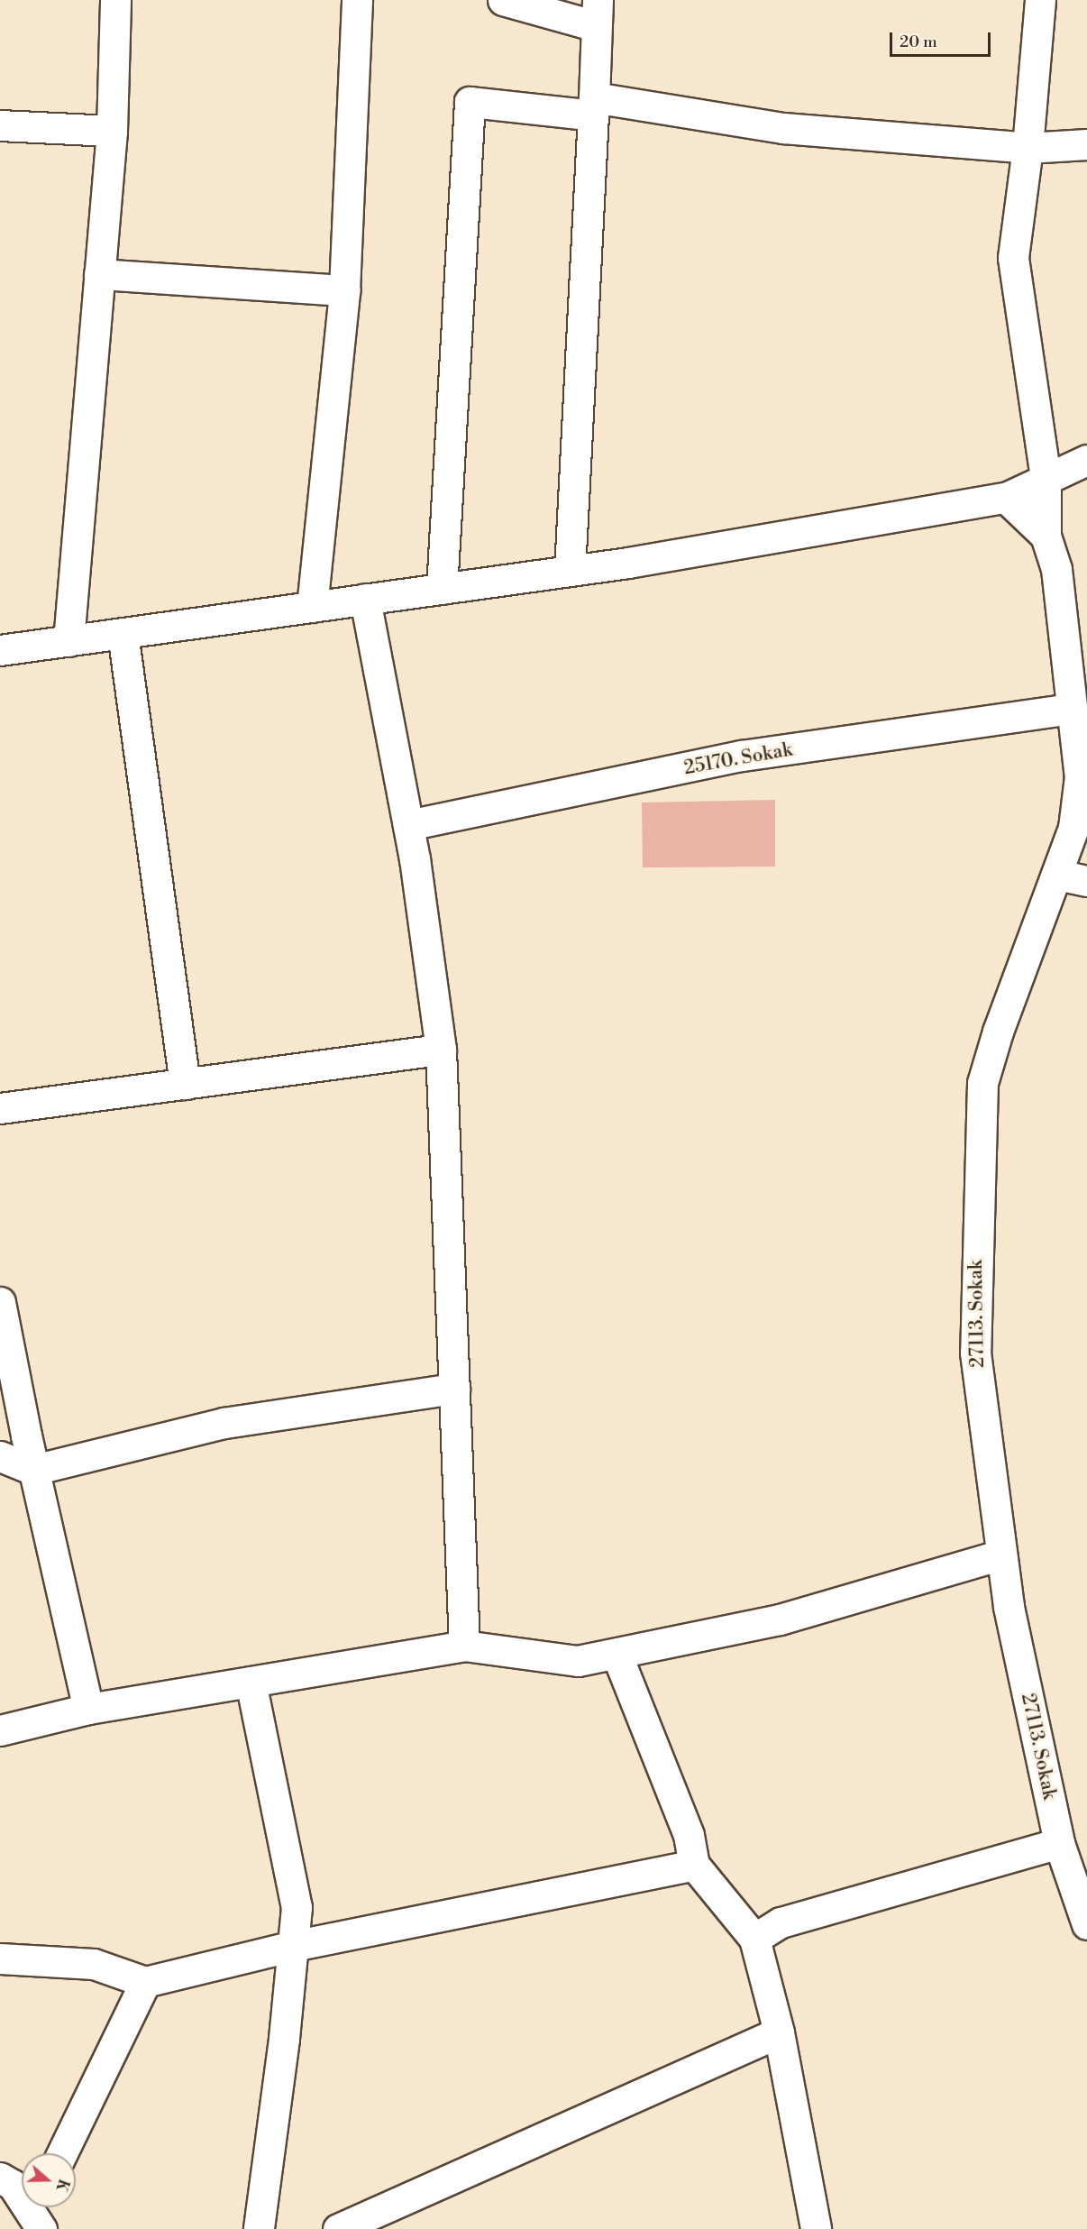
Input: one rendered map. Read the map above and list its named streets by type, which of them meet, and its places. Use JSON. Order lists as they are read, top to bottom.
{
  "streets": {
    "street": ["25170. Sokak", "27113. Sokak"]
  },
  "crossings": [
    ["25170. Sokak", "27113. Sokak"]
  ],
  "scale_bar": "20 m",
  "north": "right"
}
